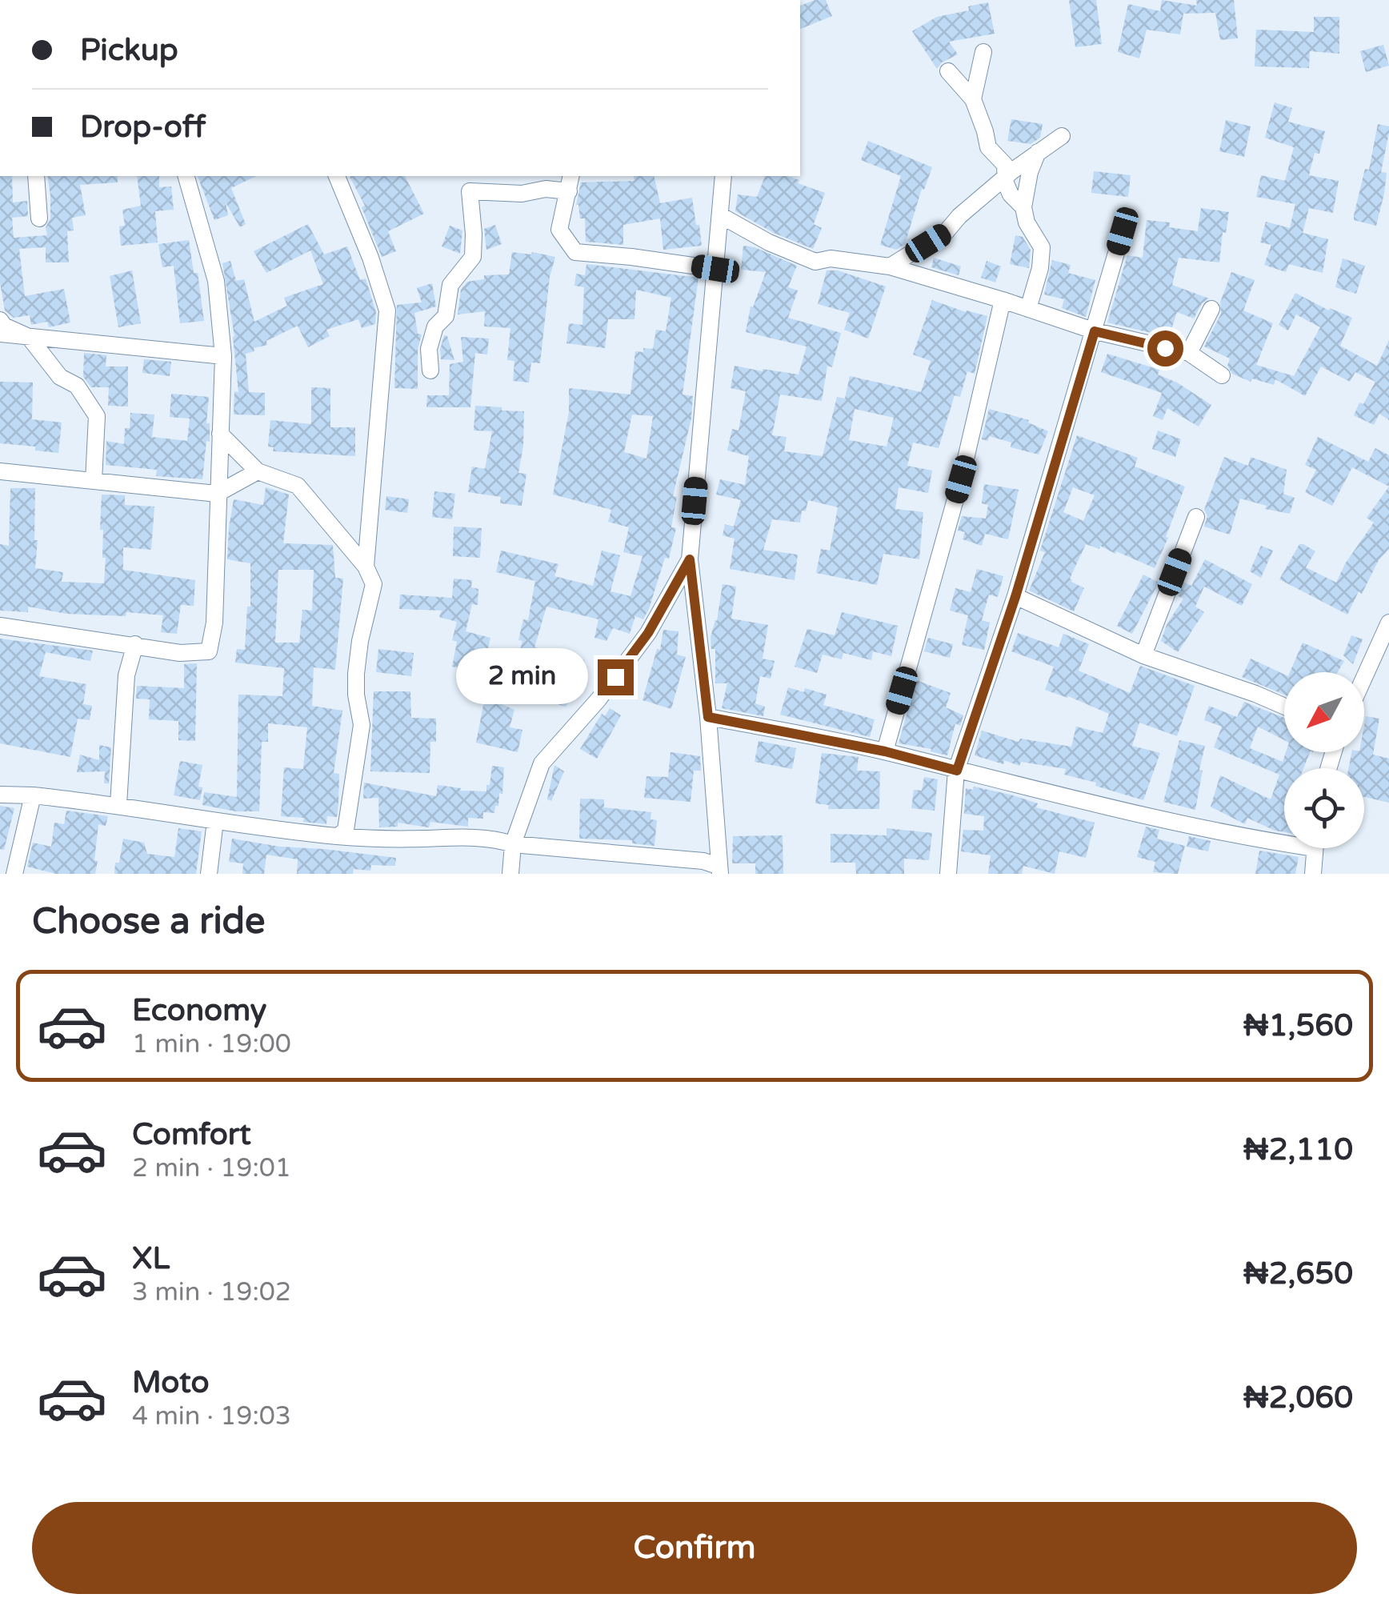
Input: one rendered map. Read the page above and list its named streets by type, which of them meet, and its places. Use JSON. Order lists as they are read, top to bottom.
{
  "north": "bottom left",
  "page": {
    "banner": ["Pickup", "Drop-off"],
    "bubble": "2 min",
    "heading": "Choose a ride",
    "list": [
      {
        "name": "Economy",
        "note": "1 min · 19:00",
        "value": "₦1,560"
      },
      {
        "name": "Comfort",
        "note": "2 min · 19:01",
        "value": "₦2,110"
      },
      {
        "name": "XL",
        "note": "3 min · 19:02",
        "value": "₦2,650"
      },
      {
        "name": "Moto",
        "note": "4 min · 19:03",
        "value": "₦2,060"
      }
    ],
    "buttons": "Confirm"
  }
}
